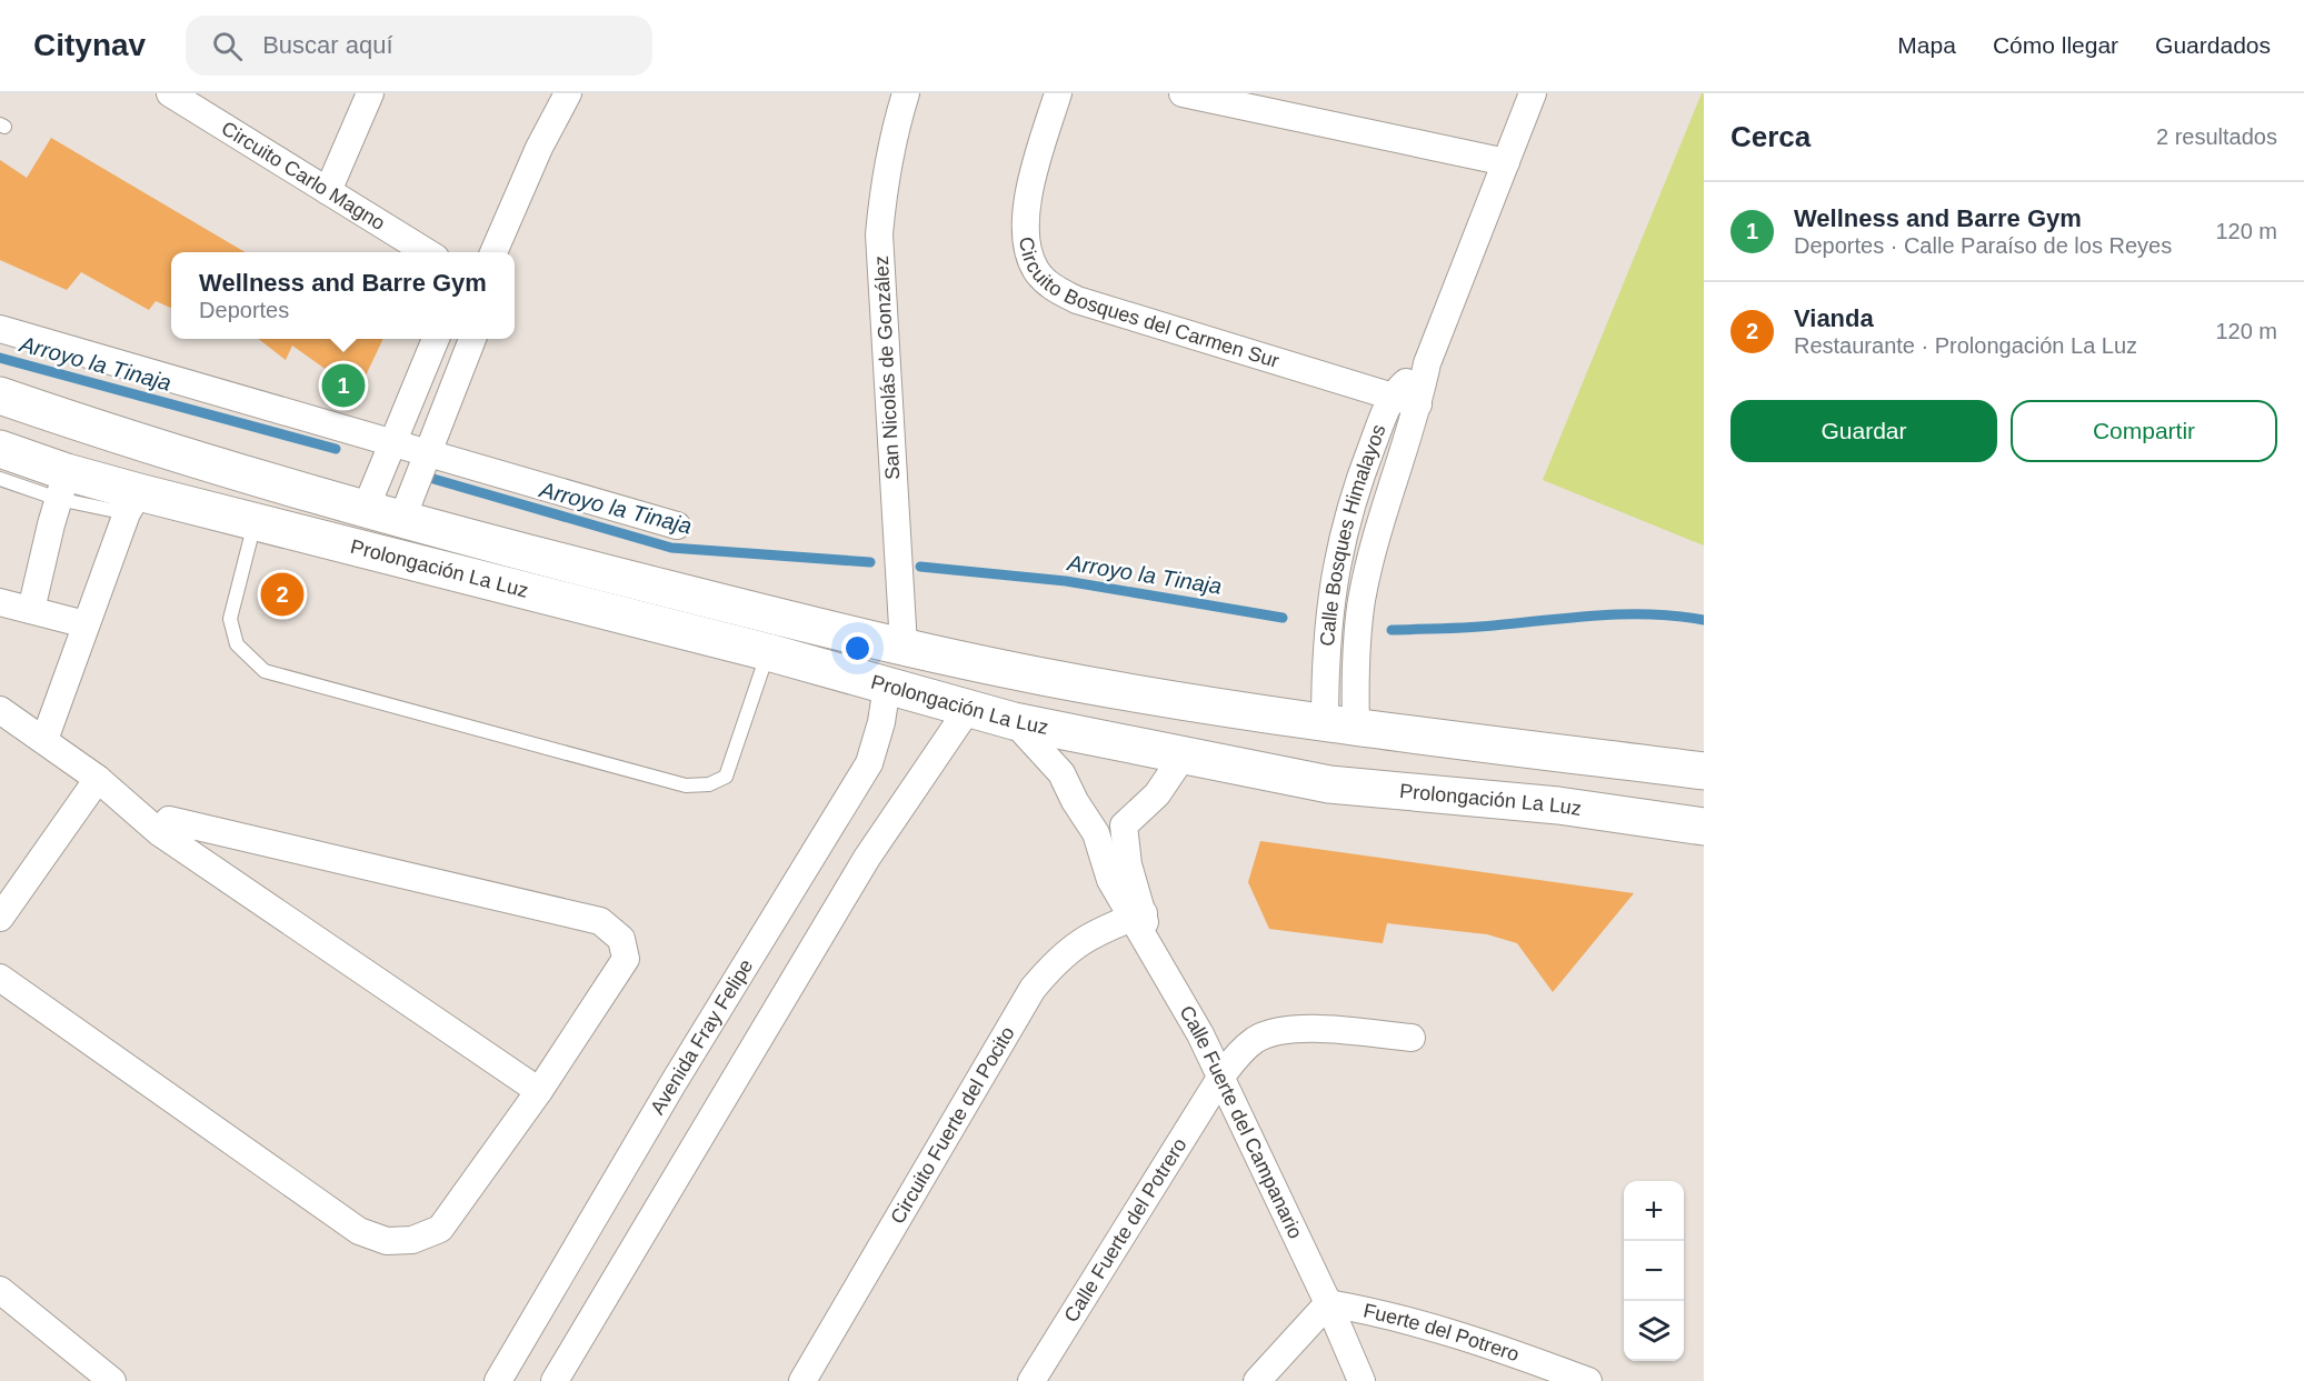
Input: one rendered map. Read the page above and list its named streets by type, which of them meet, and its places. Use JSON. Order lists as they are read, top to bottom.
{
  "streets": {
    "main road": ["Prolongación La Luz"],
    "street": [
      "Circuito Carlo Magno",
      "Circuito Bosques del Carmen Sur",
      "San Nicolás de González",
      "Calle Bosques Himalayos",
      "Avenida Fray Felipe",
      "Calle Fuerte del Campanario",
      "Circuito Fuerte del Pocito",
      "Calle Fuerte del Potrero",
      "Fuerte del Potrero"
    ]
  },
  "crossings": [
    ["Circuito Bosques del Carmen Sur", "Calle Bosques Himalayos"],
    ["San Nicolás de González", "Prolongación La Luz"],
    ["Calle Bosques Himalayos", "Prolongación La Luz"],
    ["Prolongación La Luz", "Avenida Fray Felipe"],
    ["Prolongación La Luz", "Calle Fuerte del Campanario"],
    ["Calle Fuerte del Campanario", "Circuito Fuerte del Pocito"],
    ["Calle Fuerte del Campanario", "Calle Fuerte del Potrero"],
    ["Calle Fuerte del Campanario", "Fuerte del Potrero"]
  ],
  "water": ["Arroyo la Tinaja"],
  "page": {
    "header": "Citynav",
    "search": "Buscar aquí",
    "nav": ["Mapa", "Cómo llegar", "Guardados"],
    "heading": ["Cerca", "2 resultados"],
    "list": [
      {
        "mark": "1",
        "name": "Wellness and Barre Gym",
        "note": "Deportes · Calle Paraíso de los Reyes",
        "value": "120 m"
      },
      {
        "mark": "2",
        "name": "Vianda",
        "note": "Restaurante · Prolongación La Luz",
        "value": "120 m"
      }
    ],
    "popup": ["Wellness and Barre Gym", "Deportes"],
    "pins": ["1", "2"],
    "buttons": ["Guardar", "Compartir"],
    "map_buttons": ["+", "−"]
  }
}
